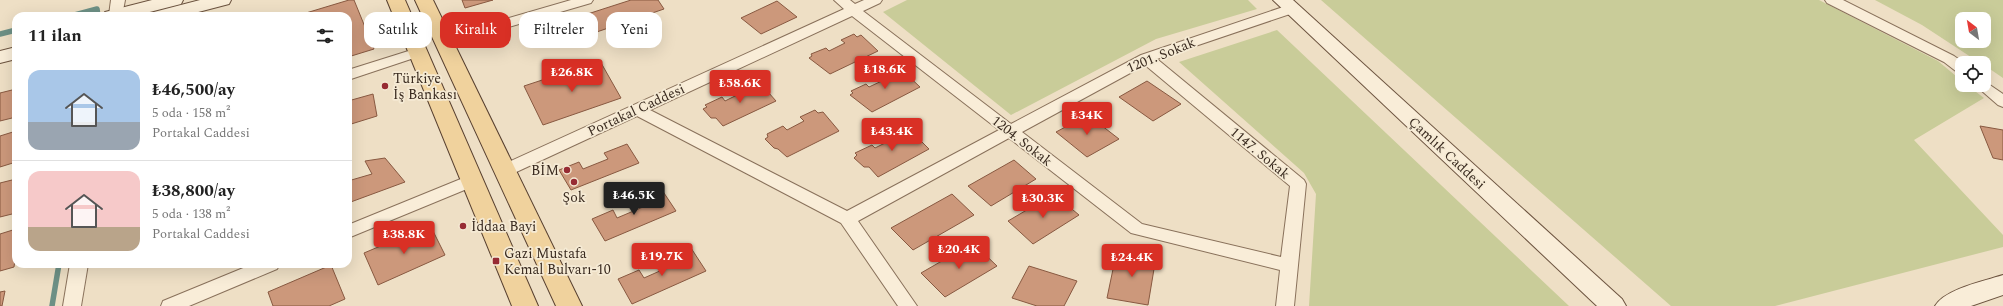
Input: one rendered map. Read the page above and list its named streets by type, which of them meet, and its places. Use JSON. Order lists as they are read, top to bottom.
{
  "streets": {
    "street": [
      "1201. Sokak",
      "Portakal Caddesi",
      "1204. Sokak",
      "1147. Sokak",
      "Çamlık Caddesi"
    ]
  },
  "crossings": [
    ["1201. Sokak", "1204. Sokak"],
    ["1201. Sokak", "1147. Sokak"],
    ["1201. Sokak", "Çamlık Caddesi"],
    ["Portakal Caddesi", "1204. Sokak"],
    ["1204. Sokak", "1147. Sokak"]
  ],
  "places": {
    "other": [
      "Türkiye İş Bankası",
      "BİM",
      "Şok",
      "İddaa Bayi"
    ],
    "transit": ["Gazi Mustafa Kemal Bulvarı-10"]
  },
  "north": "top left",
  "page": {
    "chip": [
      "Satılık",
      "Kiralık",
      "Filtreler",
      "Yeni"
    ],
    "heading": "11 ilan",
    "price": [
      "₺18.6K",
      "₺26.8K",
      "₺58.6K",
      "₺34K",
      "₺43.4K",
      "₺46.5K",
      "₺30.3K",
      "₺38.8K",
      "₺20.4K",
      "₺19.7K",
      "₺24.4K"
    ],
    "list": [
      {
        "name": "₺46,500/ay",
        "note": "5 oda · 158 m² · Portakal Caddesi"
      },
      {
        "name": "₺38,800/ay",
        "note": "5 oda · 138 m² · Portakal Caddesi"
      }
    ]
  }
}
